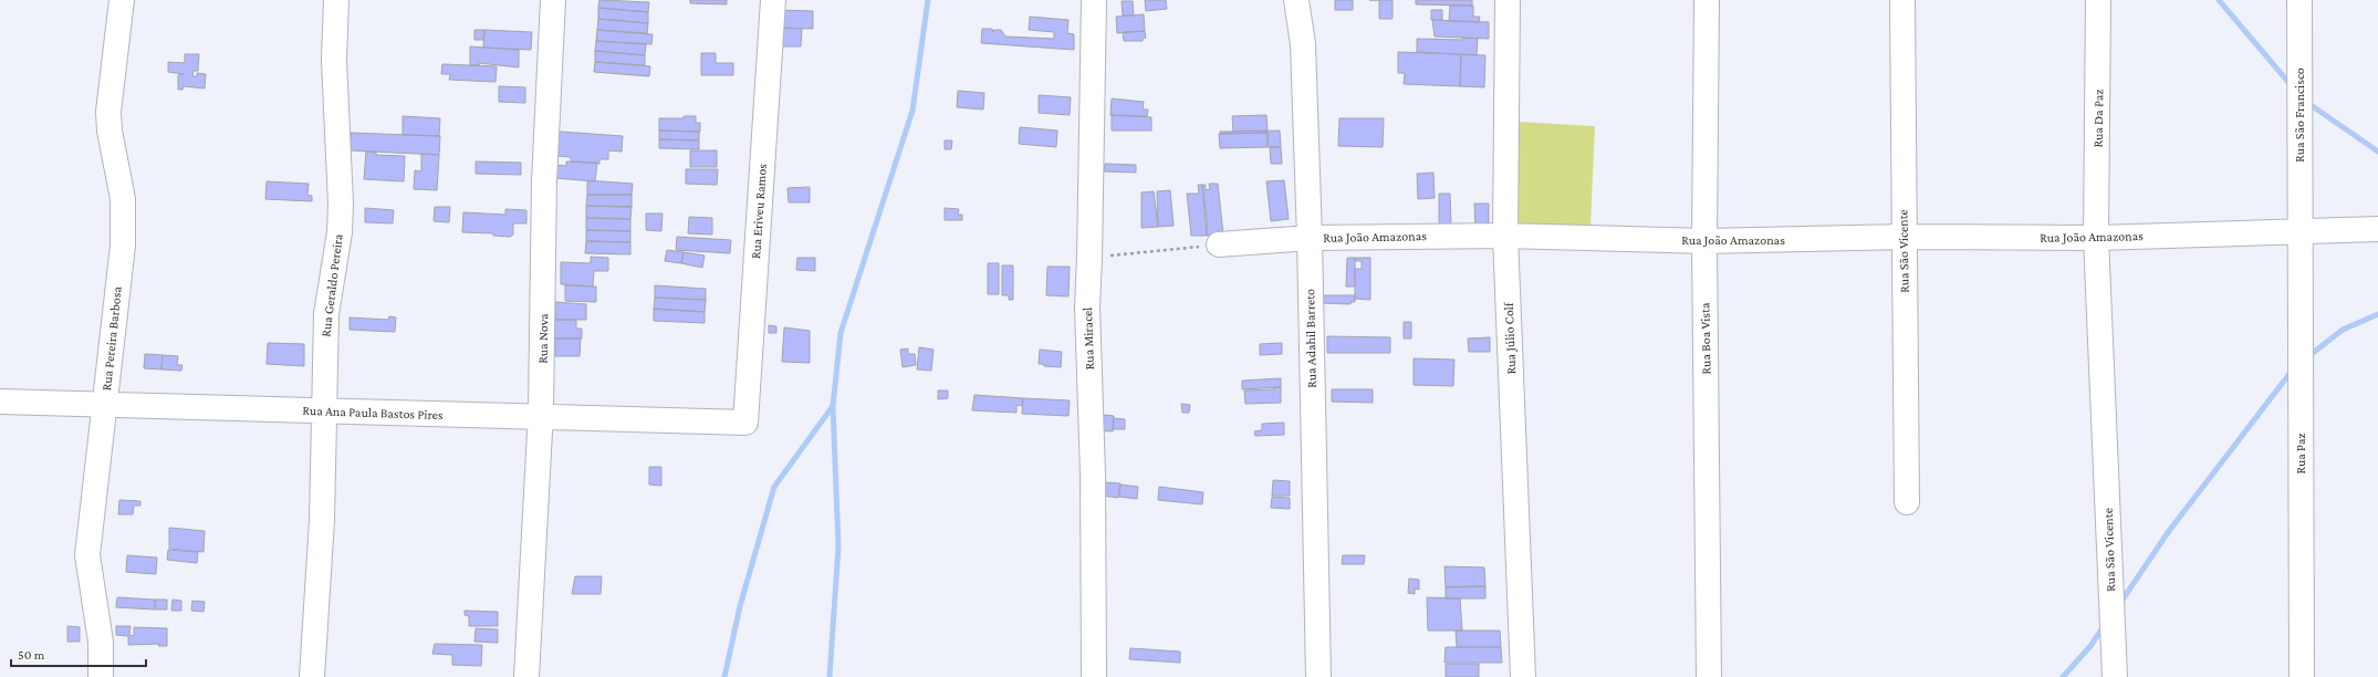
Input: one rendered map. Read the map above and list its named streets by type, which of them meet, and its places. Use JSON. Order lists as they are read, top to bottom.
{
  "streets": {
    "street": [
      "Rua São Francisco",
      "Rua Da Paz",
      "Rua Eriveu Ramos",
      "Rua João Amazonas",
      "Rua São Vicente",
      "Rua Geraldo Pereira",
      "Rua Pereira Barbosa",
      "Rua Nova",
      "Rua Miracel",
      "Rua Adahil Barreto",
      "Rua Júlio Colf",
      "Rua Boa Vista",
      "Rua Ana Paula Bastos Pires",
      "Rua Paz"
    ]
  },
  "crossings": [
    ["Rua São Francisco", "Rua João Amazonas"],
    ["Rua São Francisco", "Rua Paz"],
    ["Rua Da Paz", "Rua João Amazonas"],
    ["Rua Da Paz", "Rua São Vicente"],
    ["Rua Eriveu Ramos", "Rua Ana Paula Bastos Pires"],
    ["Rua João Amazonas", "Rua São Vicente"],
    ["Rua João Amazonas", "Rua Adahil Barreto"],
    ["Rua João Amazonas", "Rua Júlio Colf"],
    ["Rua João Amazonas", "Rua Boa Vista"],
    ["Rua João Amazonas", "Rua Paz"],
    ["Rua Geraldo Pereira", "Rua Ana Paula Bastos Pires"],
    ["Rua Pereira Barbosa", "Rua Ana Paula Bastos Pires"],
    ["Rua Nova", "Rua Ana Paula Bastos Pires"]
  ],
  "scale_bar": "50 m"
}
